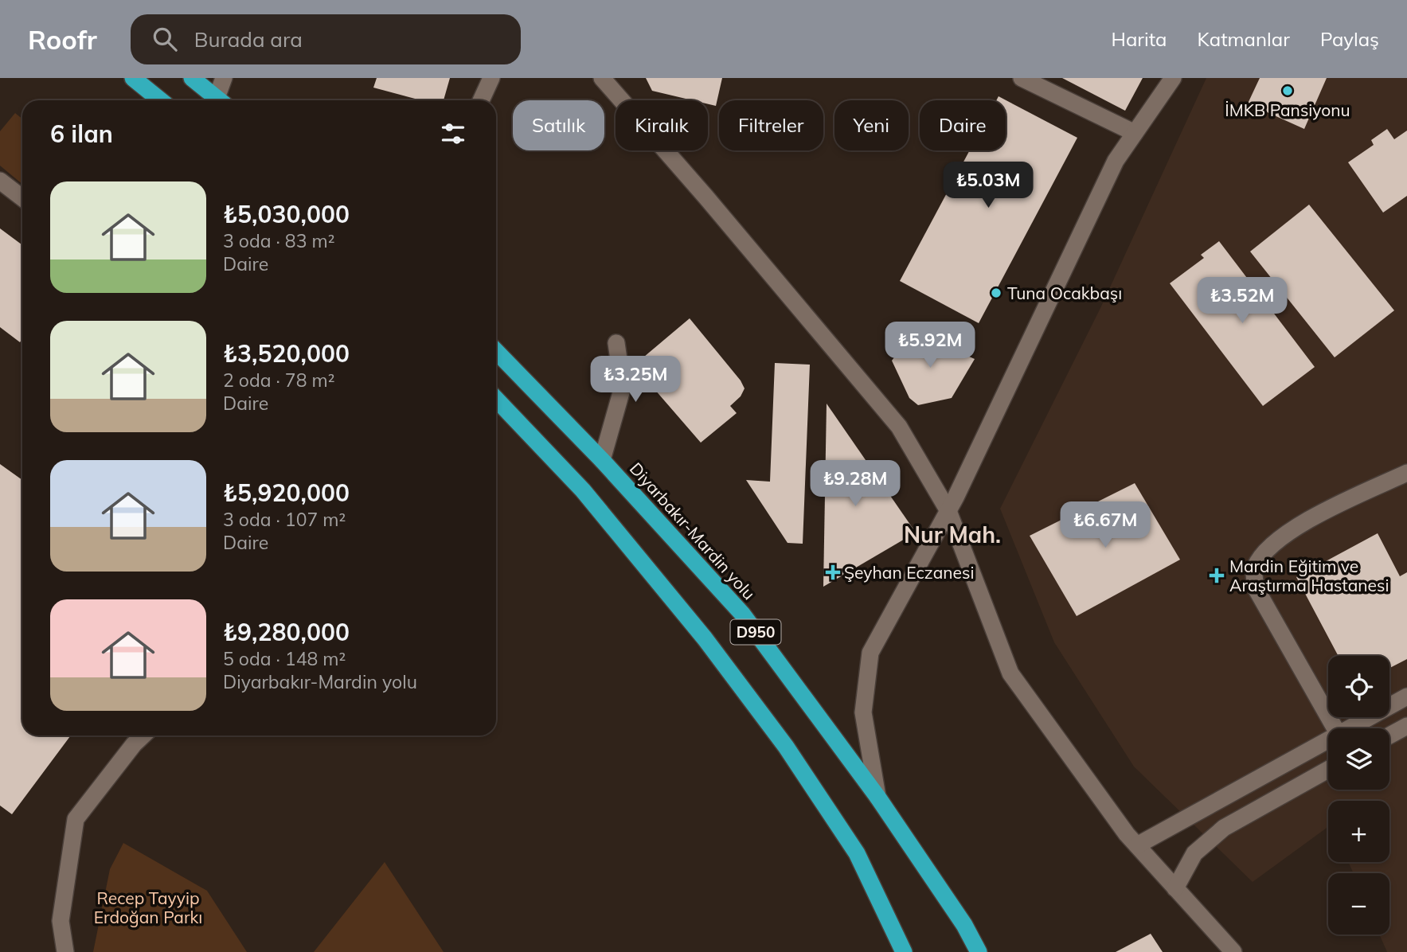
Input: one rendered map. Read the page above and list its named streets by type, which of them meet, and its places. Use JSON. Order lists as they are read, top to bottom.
{
  "streets": {
    "highway": ["Diyarbakır-Mardin yolu", "D950"]
  },
  "districts": ["Nur Mah."],
  "parks": ["Recep Tayyip Erdoğan Parkı"],
  "places": {
    "other": ["İMKB Pansiyonu", "Tuna Ocakbaşı"],
    "health": ["Şeyhan Eczanesi", "Mardin Eğitim ve Araştırma Hastanesi"]
  },
  "page": {
    "header": "Roofr",
    "search": "Burada ara",
    "nav": ["Harita", "Katmanlar", "Paylaş"],
    "chip": [
      "Satılık",
      "Kiralık",
      "Filtreler",
      "Yeni",
      "Daire"
    ],
    "heading": "6 ilan",
    "price": [
      "₺5.03M",
      "₺3.52M",
      "₺5.92M",
      "₺3.25M",
      "₺9.28M",
      "₺6.67M"
    ],
    "list": [
      {
        "name": "₺5,030,000",
        "note": "3 oda · 83 m² · Daire"
      },
      {
        "name": "₺3,520,000",
        "note": "2 oda · 78 m² · Daire"
      },
      {
        "name": "₺5,920,000",
        "note": "3 oda · 107 m² · Daire"
      },
      {
        "name": "₺9,280,000",
        "note": "5 oda · 148 m² · Diyarbakır-Mardin yolu"
      }
    ],
    "map_buttons": ["+", "−"]
  }
}
